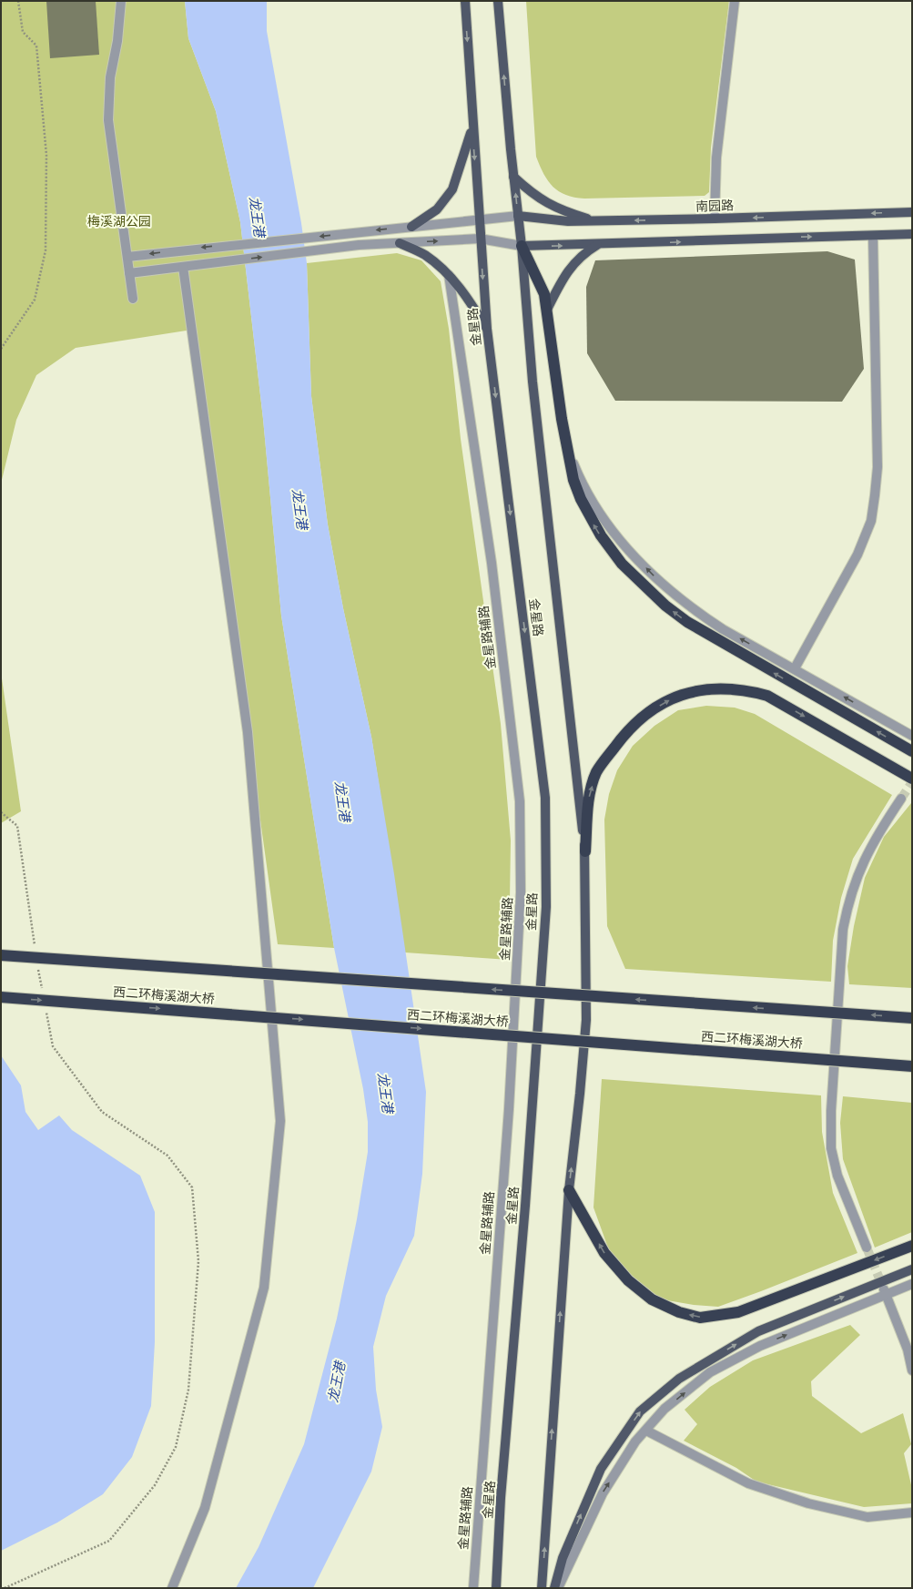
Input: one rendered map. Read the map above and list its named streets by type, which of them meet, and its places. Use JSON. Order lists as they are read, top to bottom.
{
  "streets": {
    "highway": ["西二环梅溪湖大桥"],
    "main road": ["南园路", "金星路"],
    "street": ["金星路辅路"]
  },
  "crossings": [
    ["南园路", "金星路"]
  ],
  "water": ["龙王港"],
  "parks": ["梅溪湖公园"]
}
